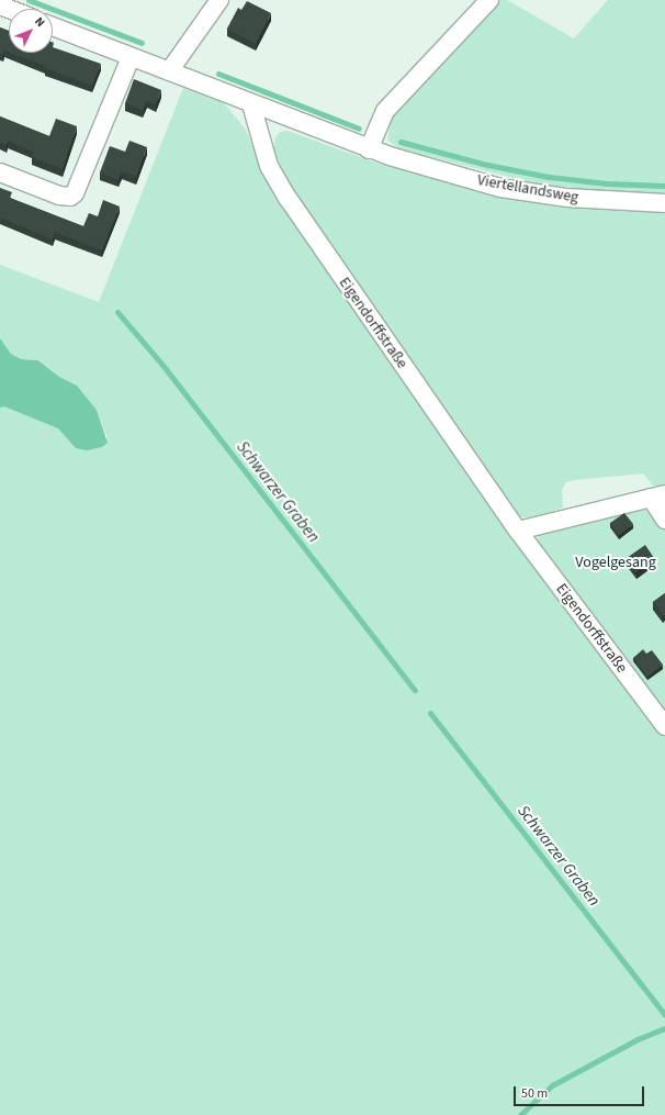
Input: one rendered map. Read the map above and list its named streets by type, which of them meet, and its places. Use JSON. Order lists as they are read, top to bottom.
{
  "streets": {
    "street": ["Viertellandsweg", "Eigendorffstraße"]
  },
  "crossings": [
    ["Viertellandsweg", "Eigendorffstraße"]
  ],
  "water": ["Schwarzer Graben"],
  "parks": ["Vogelgesang"],
  "scale_bar": "50 m",
  "north": "top right"
}
